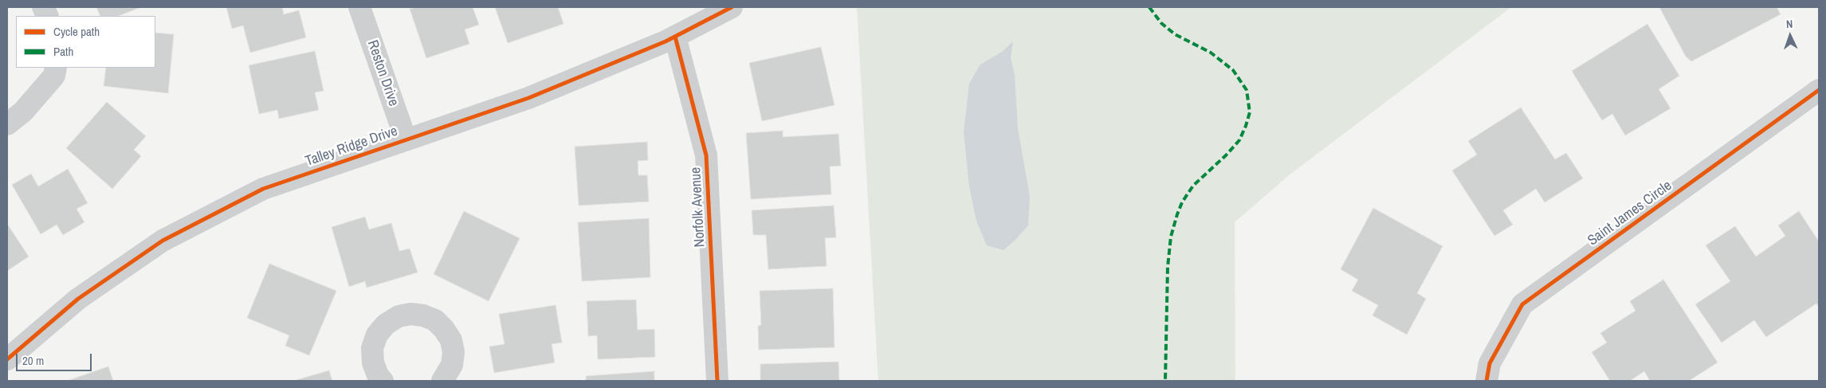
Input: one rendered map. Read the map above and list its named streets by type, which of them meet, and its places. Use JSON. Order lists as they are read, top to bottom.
{
  "streets": {
    "street": [
      "Reston Drive",
      "Talley Ridge Drive",
      "Norfolk Avenue",
      "Saint James Circle"
    ]
  },
  "crossings": [
    ["Reston Drive", "Talley Ridge Drive"],
    ["Talley Ridge Drive", "Norfolk Avenue"]
  ],
  "legend": ["Cycle path", "Path"],
  "scale_bar": "20 m",
  "north": "top"
}
